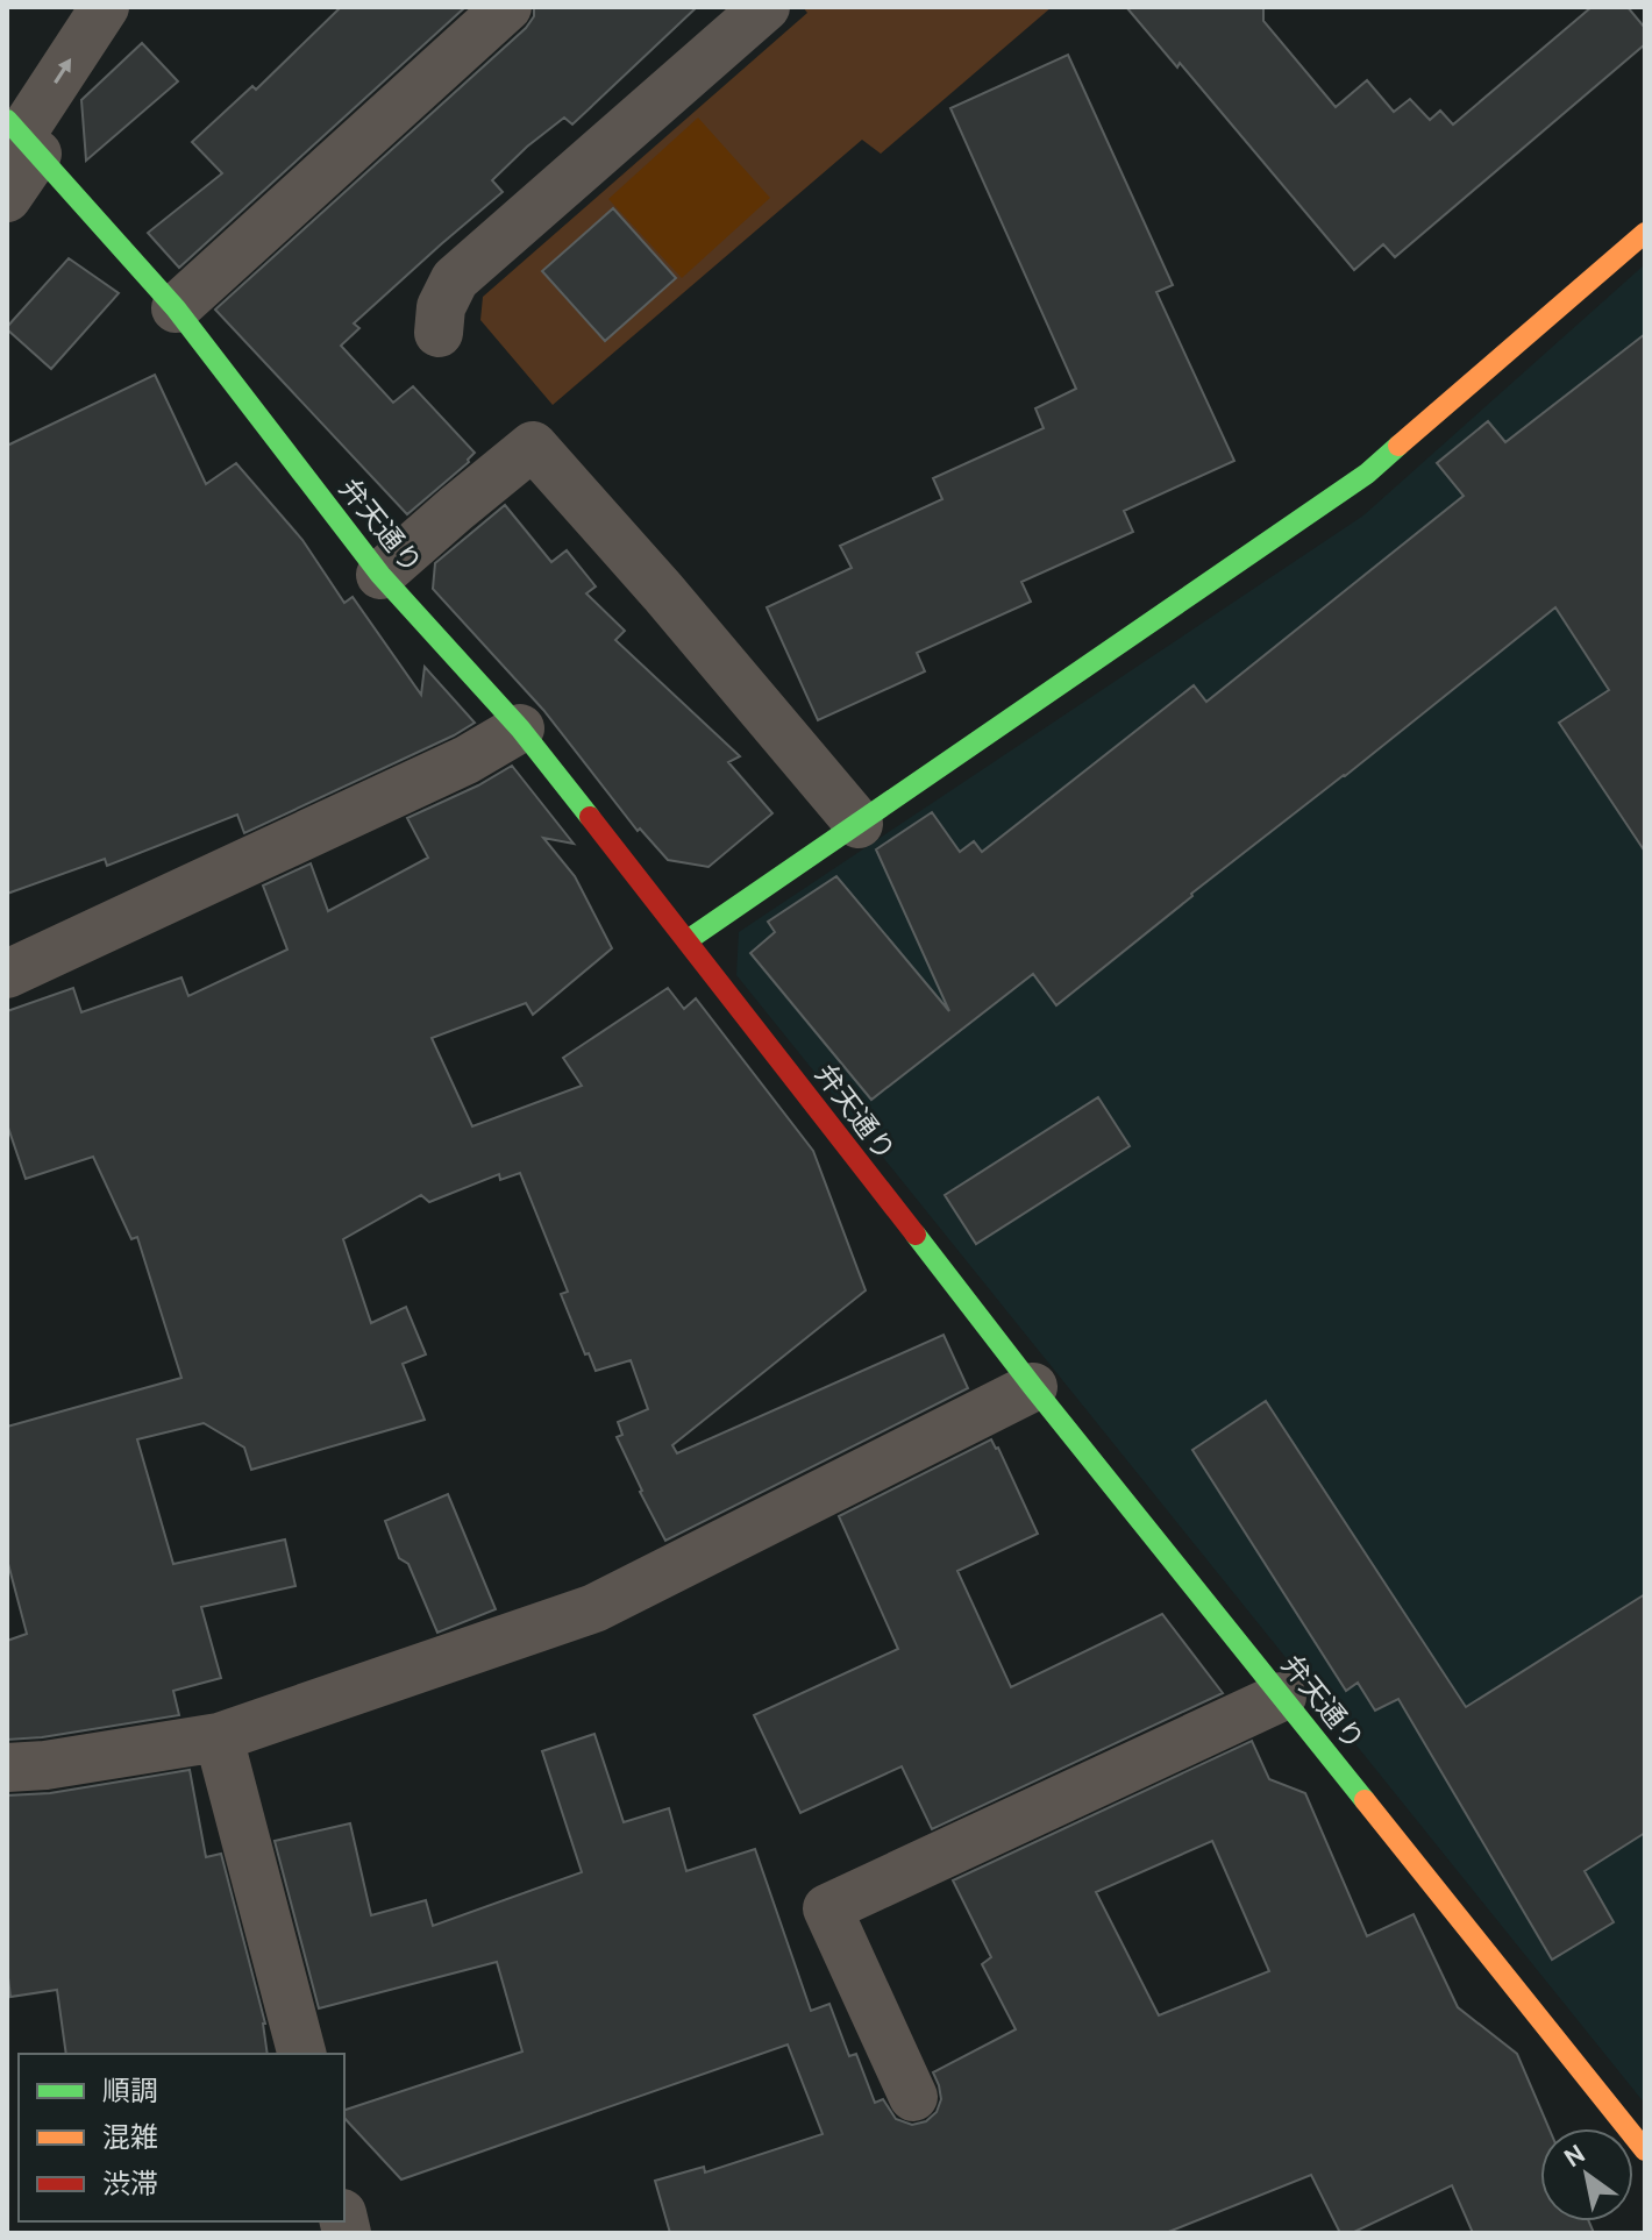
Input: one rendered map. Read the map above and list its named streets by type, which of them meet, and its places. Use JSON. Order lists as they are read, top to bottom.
{
  "streets": {
    "street": ["弁天通り"]
  },
  "legend": ["順調", "混雑", "渋滞"],
  "north": "top left"
}
